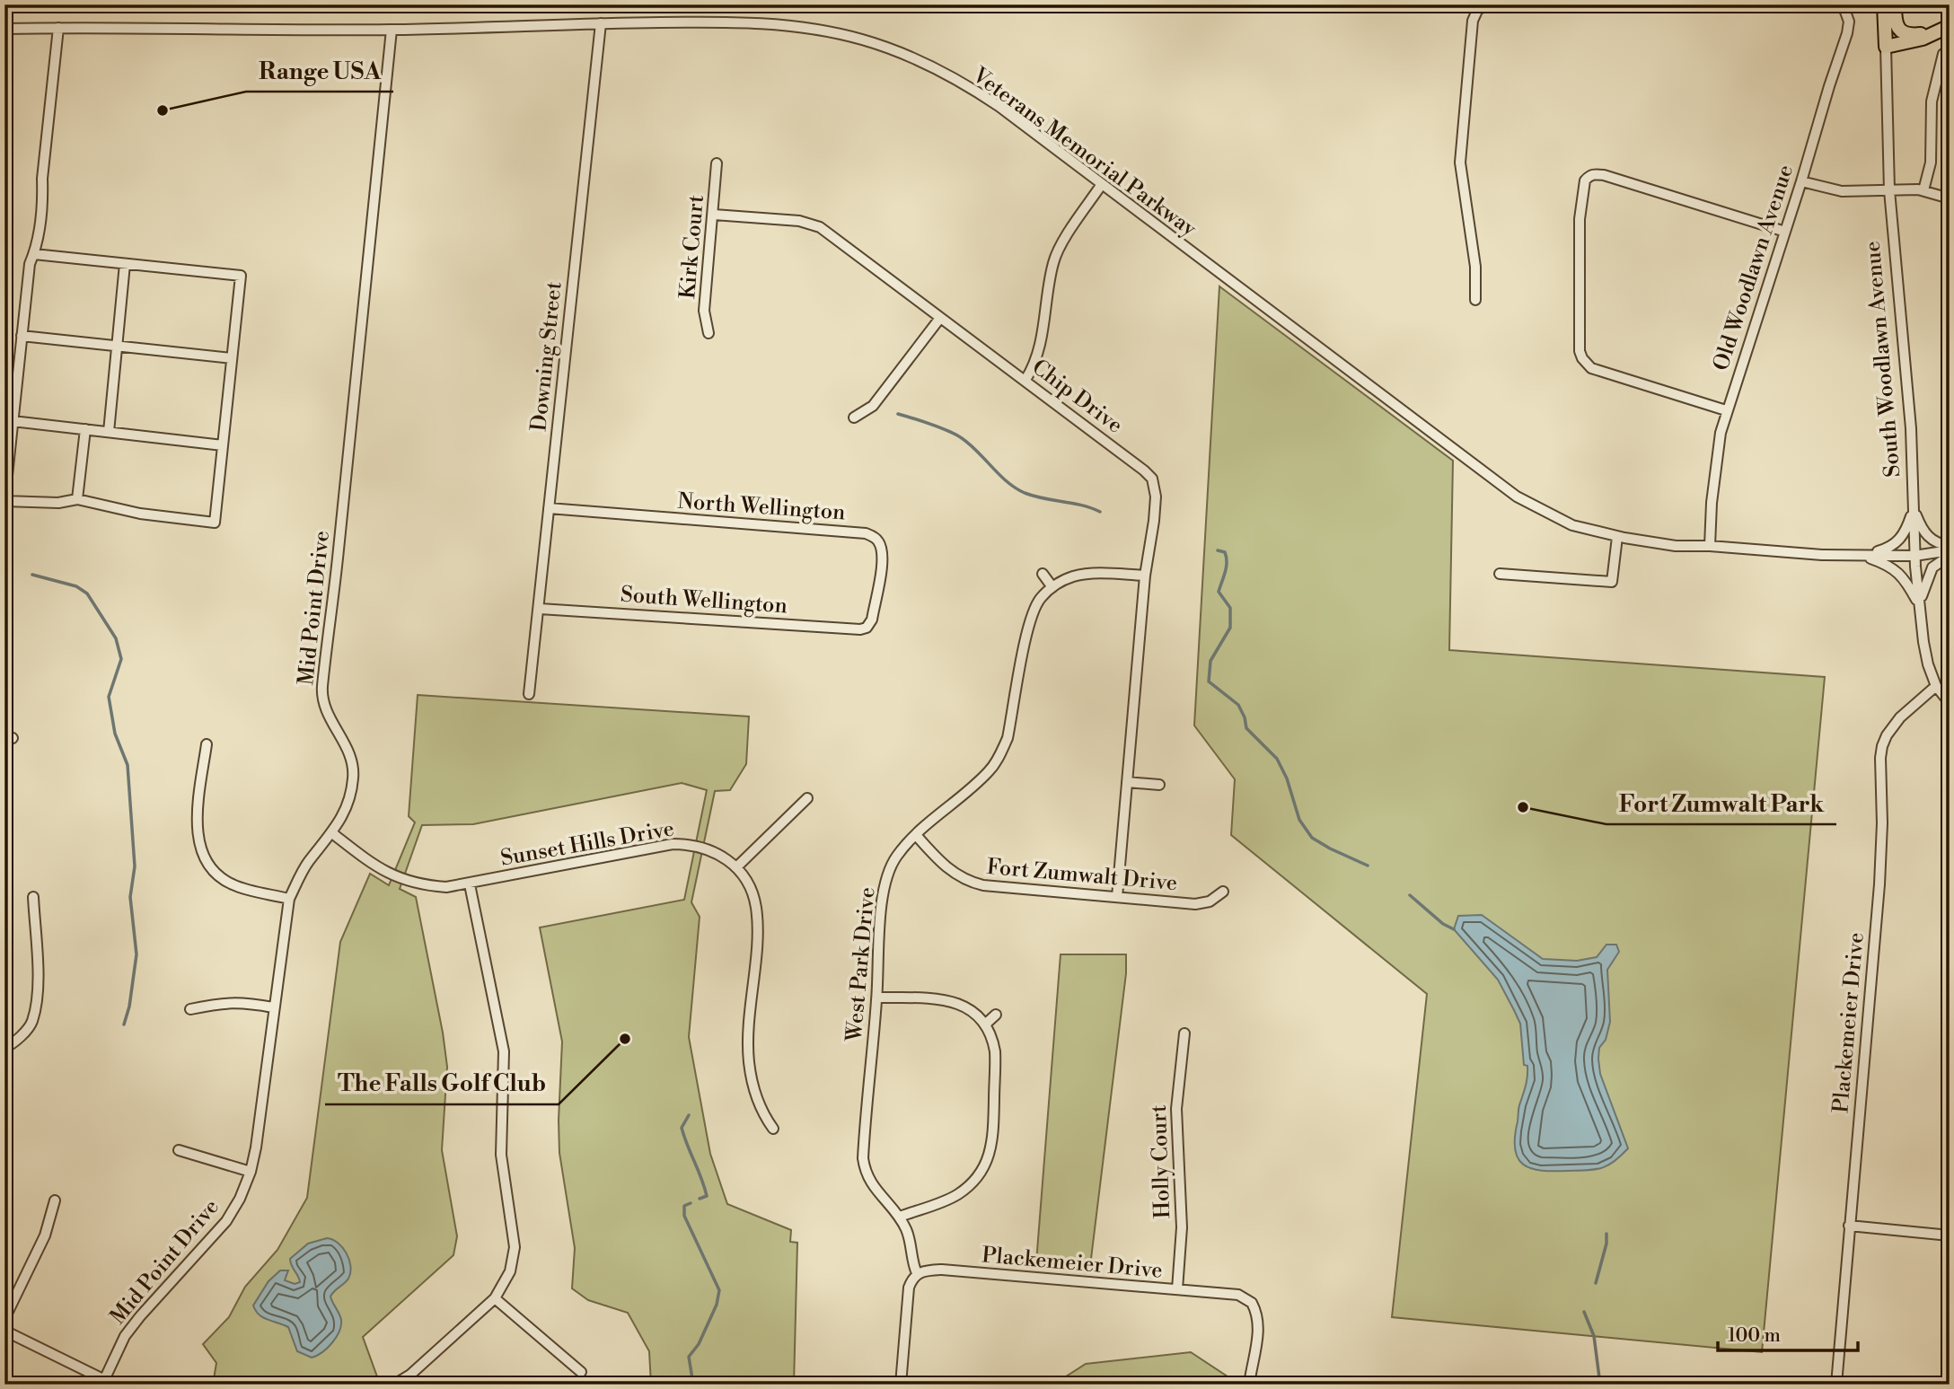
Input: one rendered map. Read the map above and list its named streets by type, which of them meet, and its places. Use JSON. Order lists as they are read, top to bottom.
{
  "streets": {
    "main road": ["South Woodlawn Avenue"],
    "street": [
      "Veterans Memorial Parkway",
      "Kirk Court",
      "Old Woodlawn Avenue",
      "Downing Street",
      "Chip Drive",
      "North Wellington",
      "South Wellington",
      "Mid Point Drive",
      "Sunset Hills Drive",
      "Fort Zumwalt Drive",
      "West Park Drive",
      "Plackemeier Drive",
      "Holly Court"
    ]
  },
  "crossings": [
    ["Veterans Memorial Parkway", "Old Woodlawn Avenue"],
    ["Veterans Memorial Parkway", "Downing Street"],
    ["Veterans Memorial Parkway", "South Woodlawn Avenue"],
    ["Veterans Memorial Parkway", "Mid Point Drive"],
    ["Kirk Court", "Chip Drive"],
    ["Downing Street", "North Wellington"],
    ["Downing Street", "South Wellington"],
    ["South Woodlawn Avenue", "Plackemeier Drive"],
    ["Chip Drive", "Fort Zumwalt Drive"],
    ["Chip Drive", "West Park Drive"],
    ["North Wellington", "South Wellington"],
    ["Mid Point Drive", "Sunset Hills Drive"],
    ["Fort Zumwalt Drive", "West Park Drive"],
    ["West Park Drive", "Plackemeier Drive"],
    ["Plackemeier Drive", "Holly Court"]
  ],
  "places": ["Range USA", "Fort Zumwalt Park", "The Falls Golf Club"],
  "scale_bar": "100 m"
}
